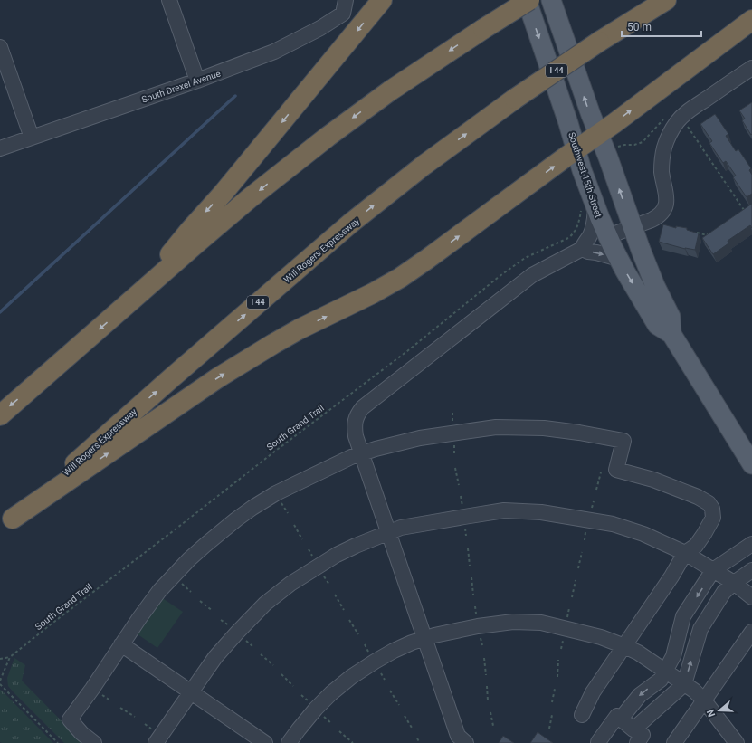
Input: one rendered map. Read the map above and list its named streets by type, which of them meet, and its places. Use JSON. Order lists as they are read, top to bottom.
{
  "streets": {
    "highway": ["I 44", "Will Rogers Expressway"],
    "main road": ["Southwest 15th Street"],
    "street": ["South Drexel Avenue"],
    "path": ["South Grand Trail"]
  },
  "crossings": [
    ["Southwest 15th Street", "South Grand Trail"]
  ],
  "scale_bar": "50 m",
  "north": "left"
}
